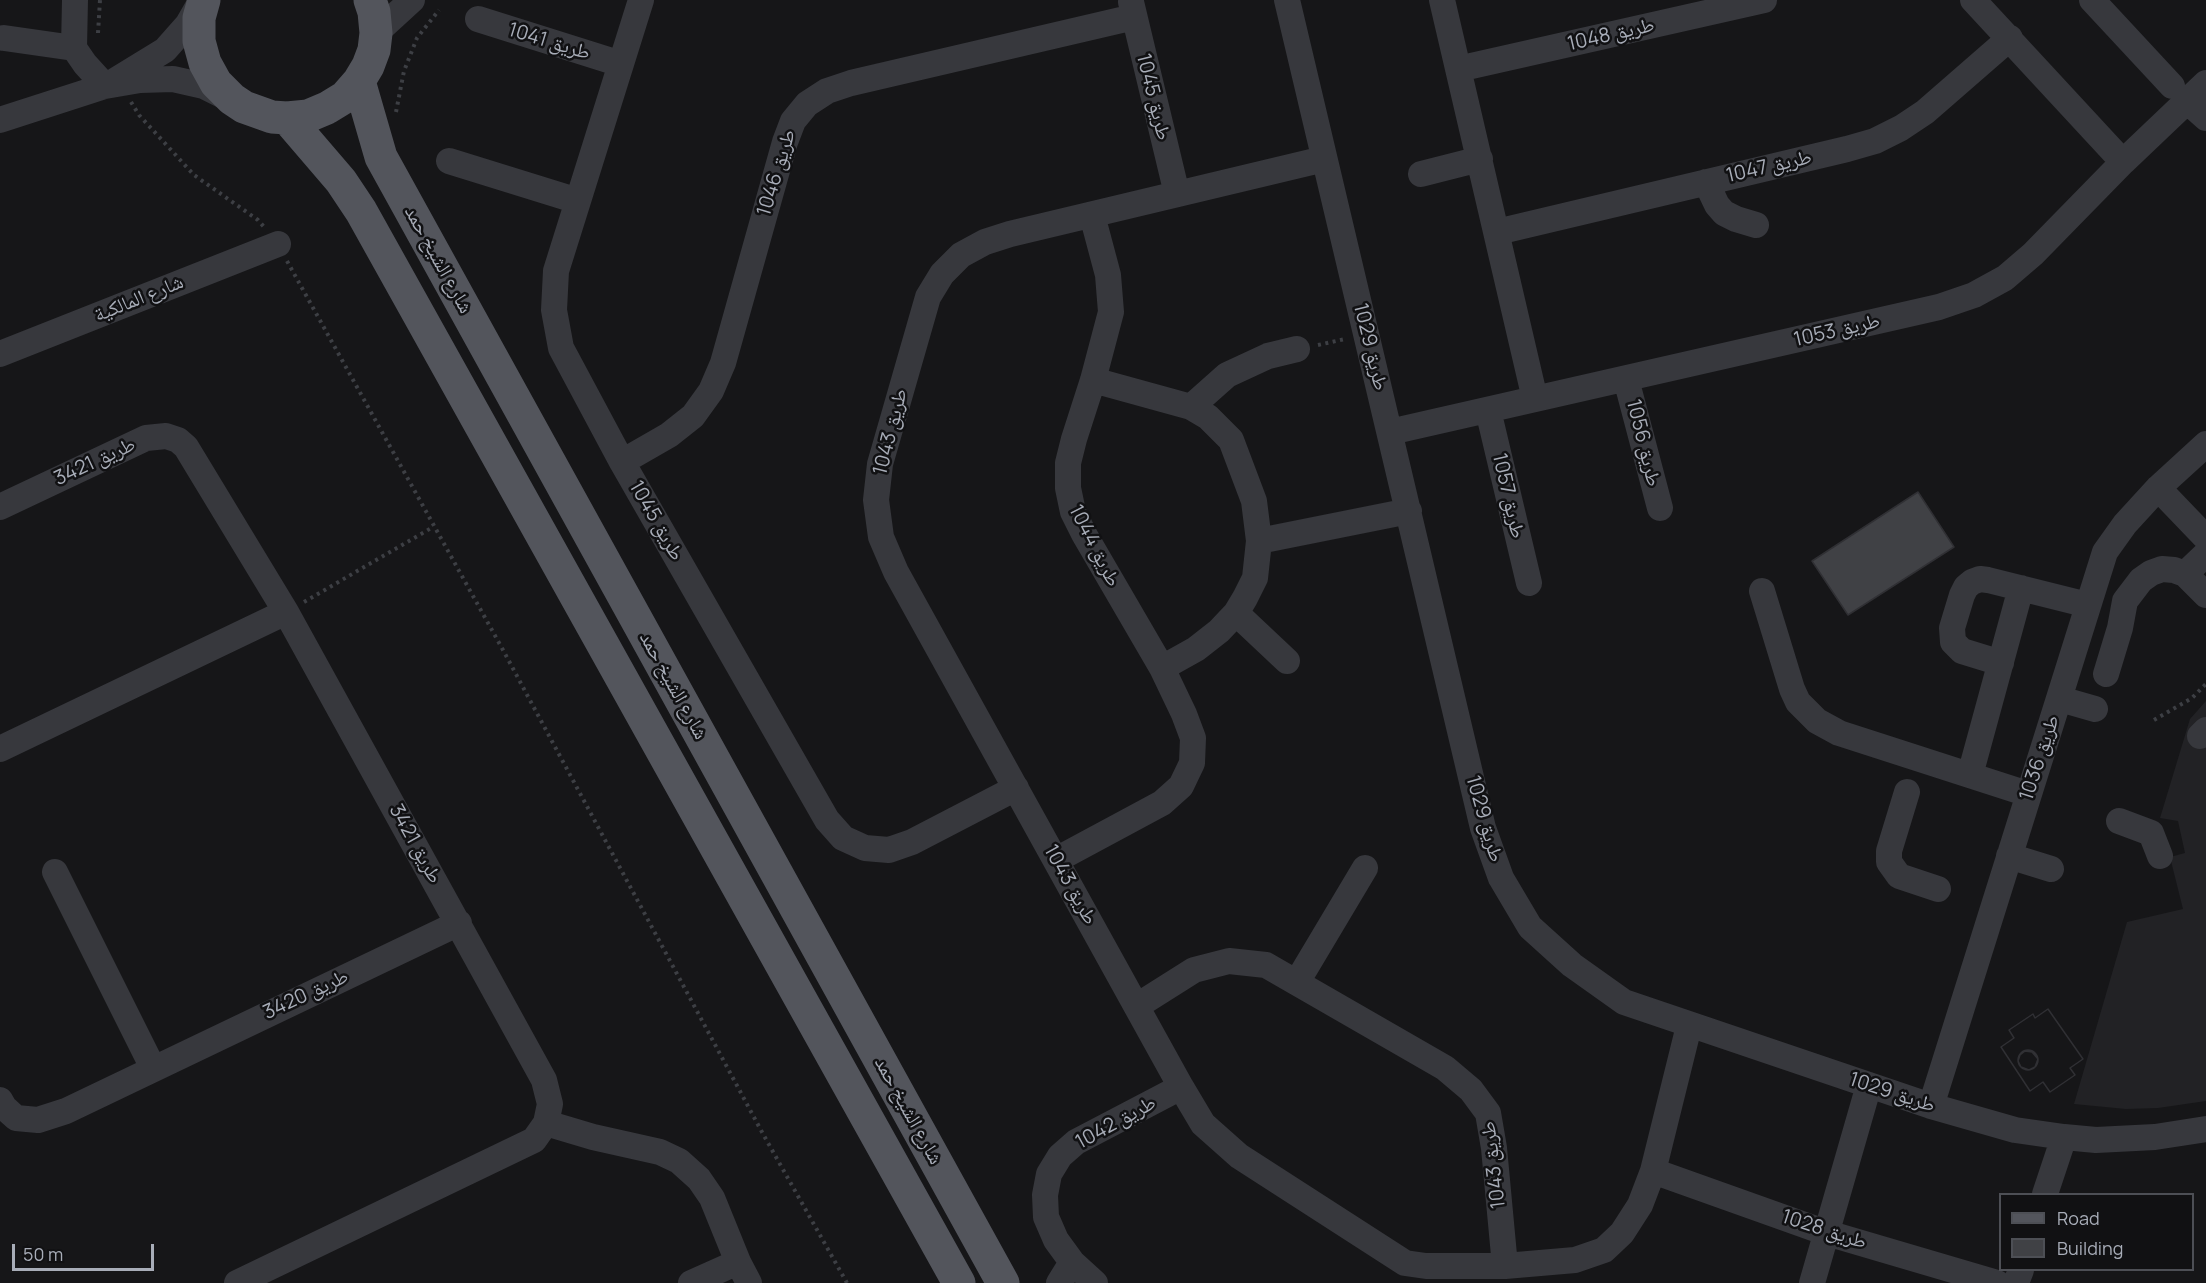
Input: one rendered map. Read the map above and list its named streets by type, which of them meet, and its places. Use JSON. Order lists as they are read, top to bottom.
{
  "streets": {
    "main road": ["شارع الشيخ حمد"],
    "street": [
      "طريق 1048",
      "طريق 1041",
      "طريق 1045",
      "طريق 1047",
      "طريق 1046",
      "شارع المالكية",
      "طريق 1053",
      "طريق 1029",
      "طريق 1043",
      "طريق 1056",
      "طريق 3421",
      "طريق 1057",
      "طريق 1044",
      "طريق 1036",
      "طريق 3420",
      "طريق 1042",
      "طريق 1028"
    ]
  },
  "crossings": [
    ["طريق 1041", "طريق 1045"],
    ["طريق 1045", "طريق 1046"],
    ["طريق 1045", "طريق 1043"],
    ["طريق 1053", "طريق 1029"],
    ["طريق 1053", "طريق 1056"],
    ["طريق 1053", "طريق 1057"],
    ["طريق 1029", "طريق 1043"],
    ["طريق 1029", "طريق 1036"],
    ["طريق 1043", "طريق 1044"],
    ["طريق 1043", "طريق 1042"],
    ["طريق 1043", "طريق 1028"],
    ["طريق 3421", "طريق 3420"]
  ],
  "legend": ["Road", "Building"],
  "scale_bar": "50 m"
}
